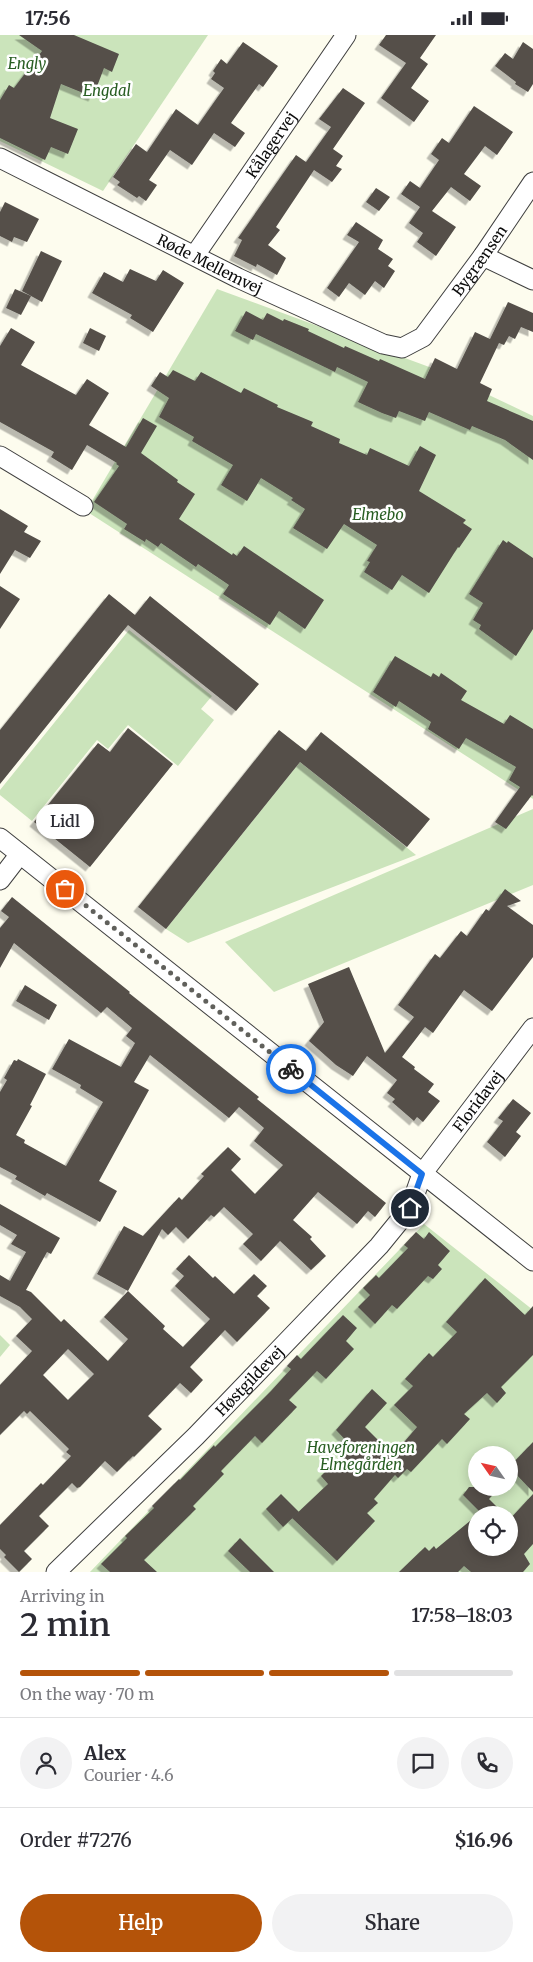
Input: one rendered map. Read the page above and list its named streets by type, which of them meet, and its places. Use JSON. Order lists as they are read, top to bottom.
{
  "streets": {
    "street": [
      "Kålagervej",
      "Bygrænsen",
      "Røde Mellemvej",
      "Floridavej",
      "Høstgildevej"
    ]
  },
  "crossings": [
    ["Kålagervej", "Røde Mellemvej"],
    ["Bygrænsen", "Røde Mellemvej"],
    ["Floridavej", "Høstgildevej"]
  ],
  "parks": [
    "Engly",
    "Engdal",
    "Elmebo",
    "Haveforeningen Elmegården"
  ],
  "places": ["Lidl"],
  "north": "top left",
  "page": {
    "status": "17:56",
    "bubble": "Lidl",
    "heading": ["2 min", "Arriving in", "17:58–18:03"],
    "panel": [
      "Alex",
      "Courier · 4.6",
      "Order #7276",
      "$16.96"
    ],
    "bar": "On the way · 70 m",
    "buttons": ["Help", "Share"]
  }
}
